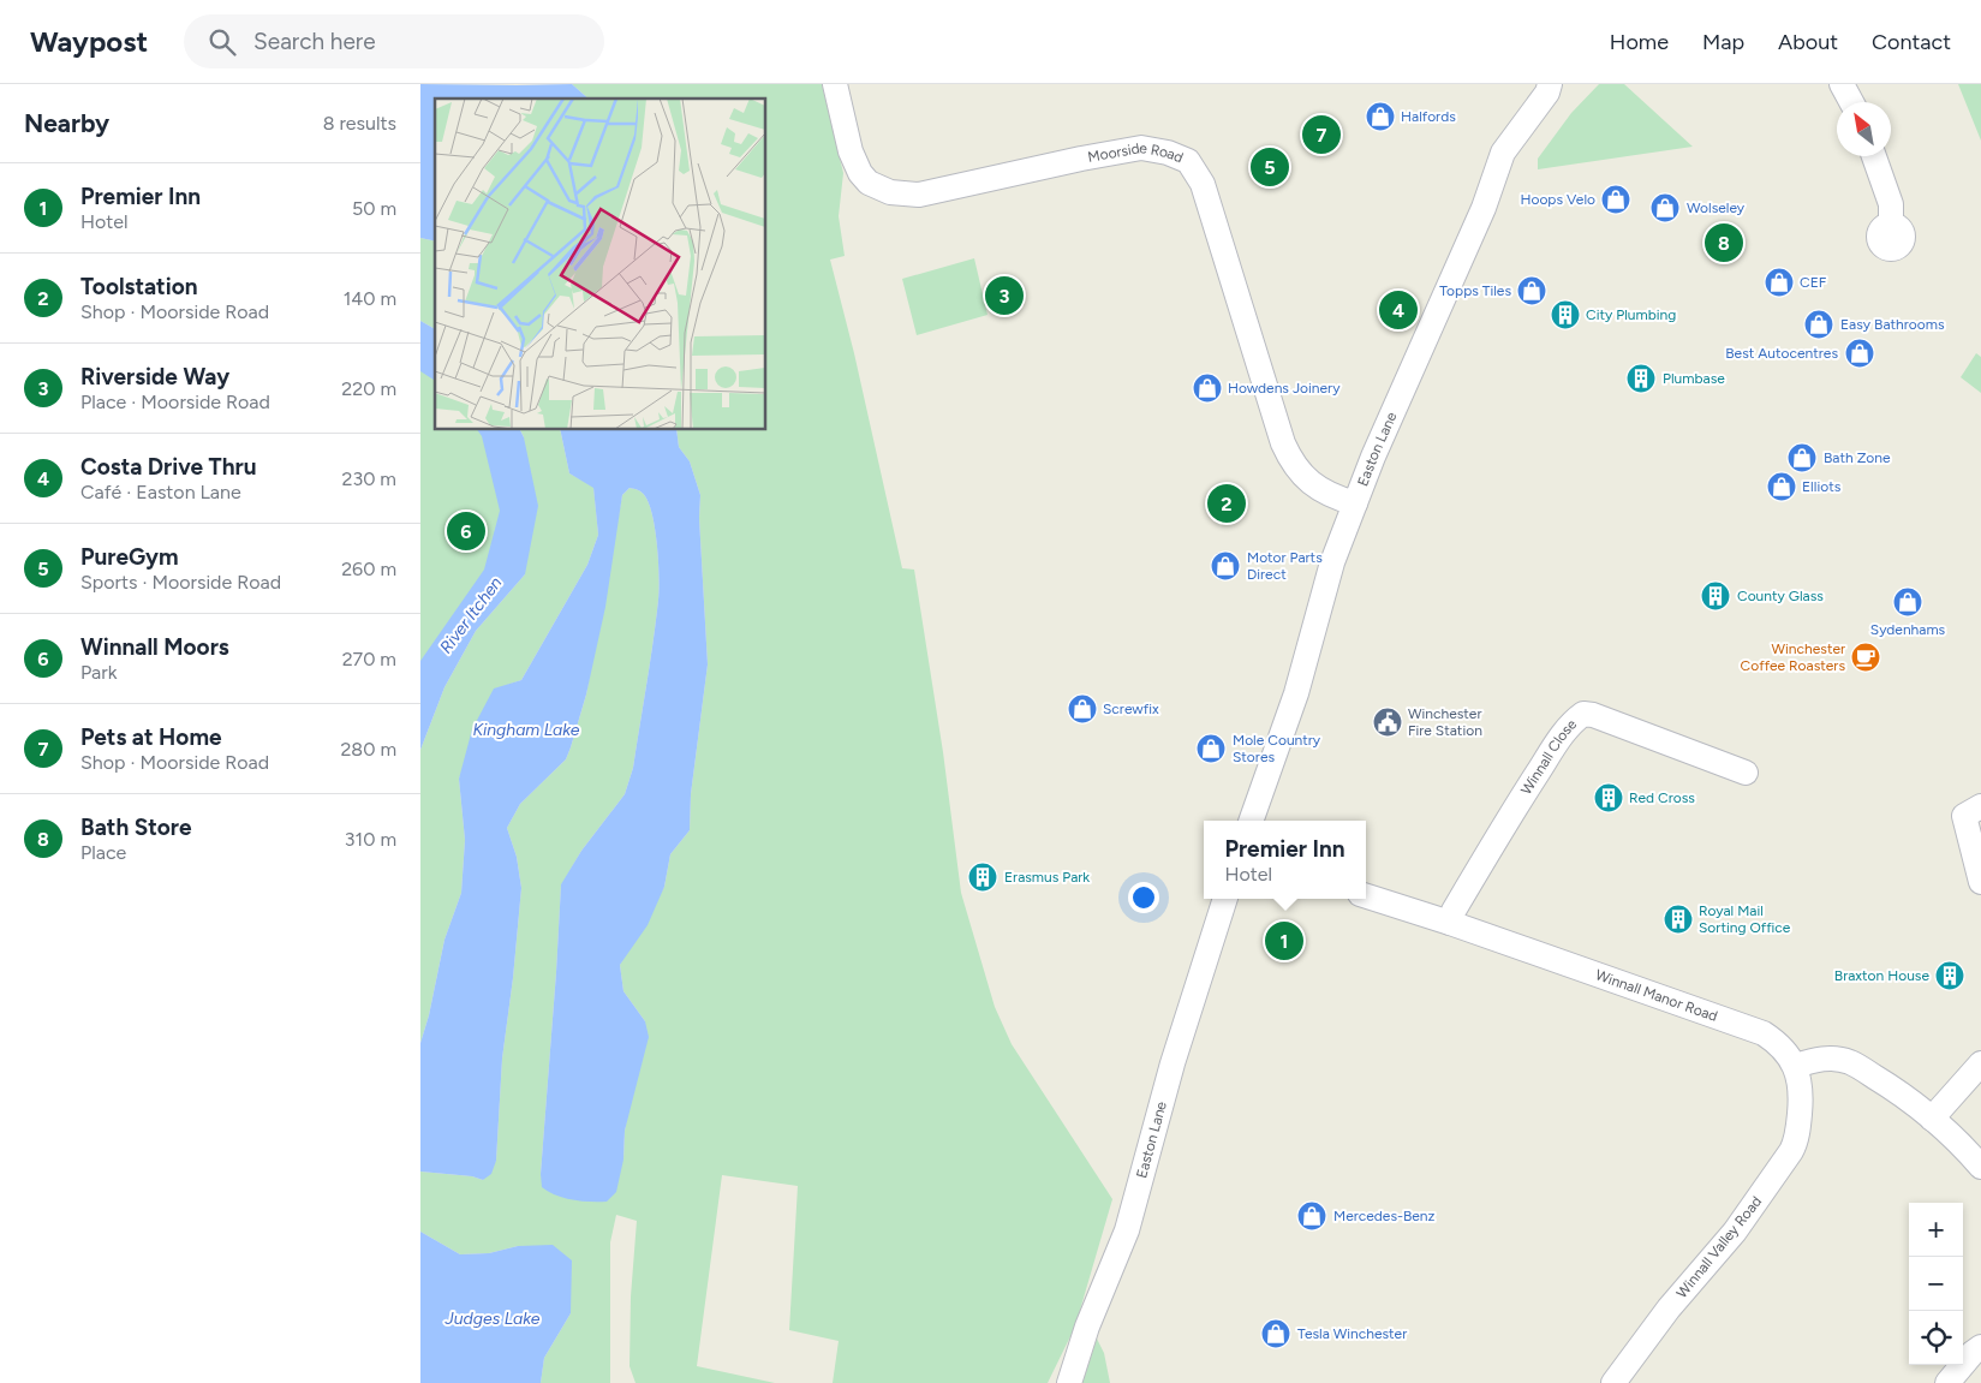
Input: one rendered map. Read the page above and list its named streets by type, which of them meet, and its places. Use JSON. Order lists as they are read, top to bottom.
{
  "streets": {
    "street": [
      "Moorside Road",
      "Easton Lane",
      "Winnall Close",
      "Winnall Manor Road",
      "Winnall Valley Road"
    ]
  },
  "crossings": [
    ["Moorside Road", "Easton Lane"],
    ["Winnall Close", "Winnall Manor Road"],
    ["Winnall Manor Road", "Winnall Valley Road"]
  ],
  "water": ["River Itchen", "Kingham Lake", "Judges Lake"],
  "places": {
    "shop": [
      "Halfords",
      "Hoops Velo",
      "Wolseley",
      "CEF",
      "Topps Tiles",
      "Easy Bathrooms",
      "Best Autocentres",
      "Howdens Joinery",
      "Bath Zone",
      "Elliots",
      "Motor Parts Direct",
      "Sydenhams",
      "Screwfix",
      "Mole Country Stores",
      "Mercedes-Benz",
      "Tesla Winchester"
    ],
    "building": [
      "City Plumbing",
      "Plumbase",
      "County Glass",
      "Red Cross",
      "Erasmus Park",
      "Royal Mail Sorting Office",
      "Braxton House"
    ],
    "cafe": ["Winchester Coffee Roasters"],
    "public building": ["Winchester Fire Station"]
  },
  "north": "top left",
  "page": {
    "header": "Waypost",
    "search": "Search here",
    "nav": [
      "Home",
      "Map",
      "About",
      "Contact"
    ],
    "heading": ["Nearby", "8 results"],
    "pins": [
      "7",
      "5",
      "8",
      "3",
      "4",
      "2",
      "6",
      "1"
    ],
    "list": [
      {
        "mark": "1",
        "name": "Premier Inn",
        "note": "Hotel",
        "value": "50 m"
      },
      {
        "mark": "2",
        "name": "Toolstation",
        "note": "Shop · Moorside Road",
        "value": "140 m"
      },
      {
        "mark": "3",
        "name": "Riverside Way",
        "note": "Place · Moorside Road",
        "value": "220 m"
      },
      {
        "mark": "4",
        "name": "Costa Drive Thru",
        "note": "Café · Easton Lane",
        "value": "230 m"
      },
      {
        "mark": "5",
        "name": "PureGym",
        "note": "Sports · Moorside Road",
        "value": "260 m"
      },
      {
        "mark": "6",
        "name": "Winnall Moors",
        "note": "Park",
        "value": "270 m"
      },
      {
        "mark": "7",
        "name": "Pets at Home",
        "note": "Shop · Moorside Road",
        "value": "280 m"
      },
      {
        "mark": "8",
        "name": "Bath Store",
        "note": "Place",
        "value": "310 m"
      }
    ],
    "popup": ["Premier Inn", "Hotel"],
    "map_buttons": ["+", "−"]
  }
}
